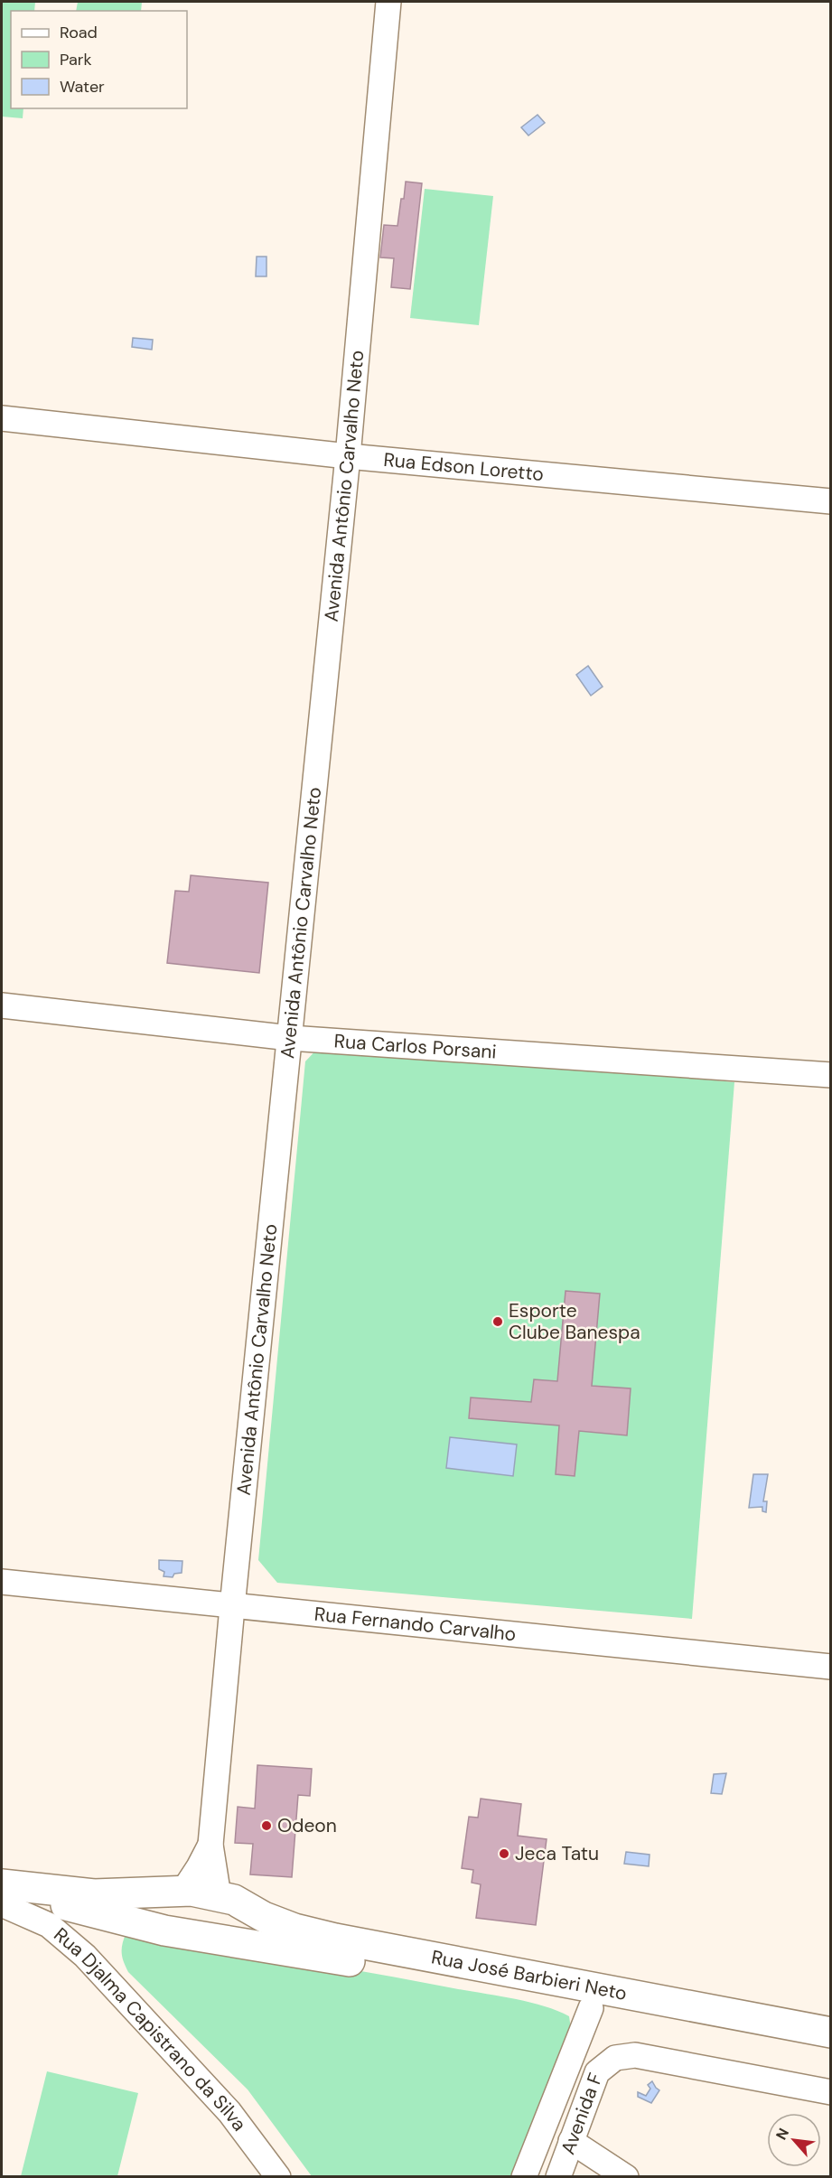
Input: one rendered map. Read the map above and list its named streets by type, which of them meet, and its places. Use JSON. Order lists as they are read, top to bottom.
{
  "streets": {
    "main road": ["Rua José Barbieri Neto"],
    "street": [
      "Rua Edson Loretto",
      "Avenida Antônio Carvalho Neto",
      "Rua Carlos Porsani",
      "Rua Fernando Carvalho",
      "Rua Djalma Capistrano da Silva",
      "Avenida F"
    ]
  },
  "crossings": [
    ["Rua Edson Loretto", "Avenida Antônio Carvalho Neto"],
    ["Avenida Antônio Carvalho Neto", "Rua Carlos Porsani"],
    ["Avenida Antônio Carvalho Neto", "Rua Fernando Carvalho"]
  ],
  "places": ["Esporte Clube Banespa", "Odeon", "Jeca Tatu"],
  "legend": ["Road", "Park", "Water"],
  "north": "top left"
}
